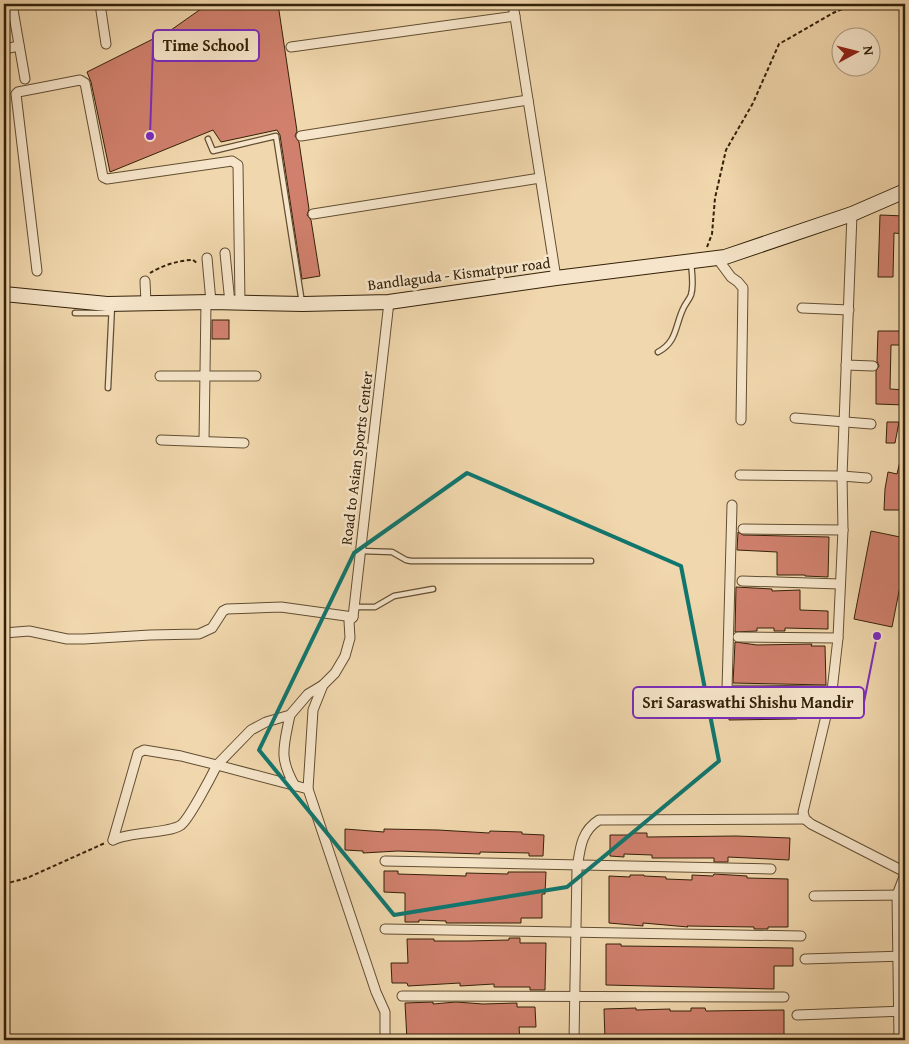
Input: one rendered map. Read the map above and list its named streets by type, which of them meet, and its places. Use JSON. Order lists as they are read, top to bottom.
{
  "streets": {
    "street": ["Bandlaguda - Kismatpur road", "Road to Asian Sports Center"]
  },
  "crossings": [
    ["Bandlaguda - Kismatpur road", "Road to Asian Sports Center"]
  ],
  "places": ["Time School", "Sri Saraswathi Shishu Mandir"],
  "north": "right"
}
